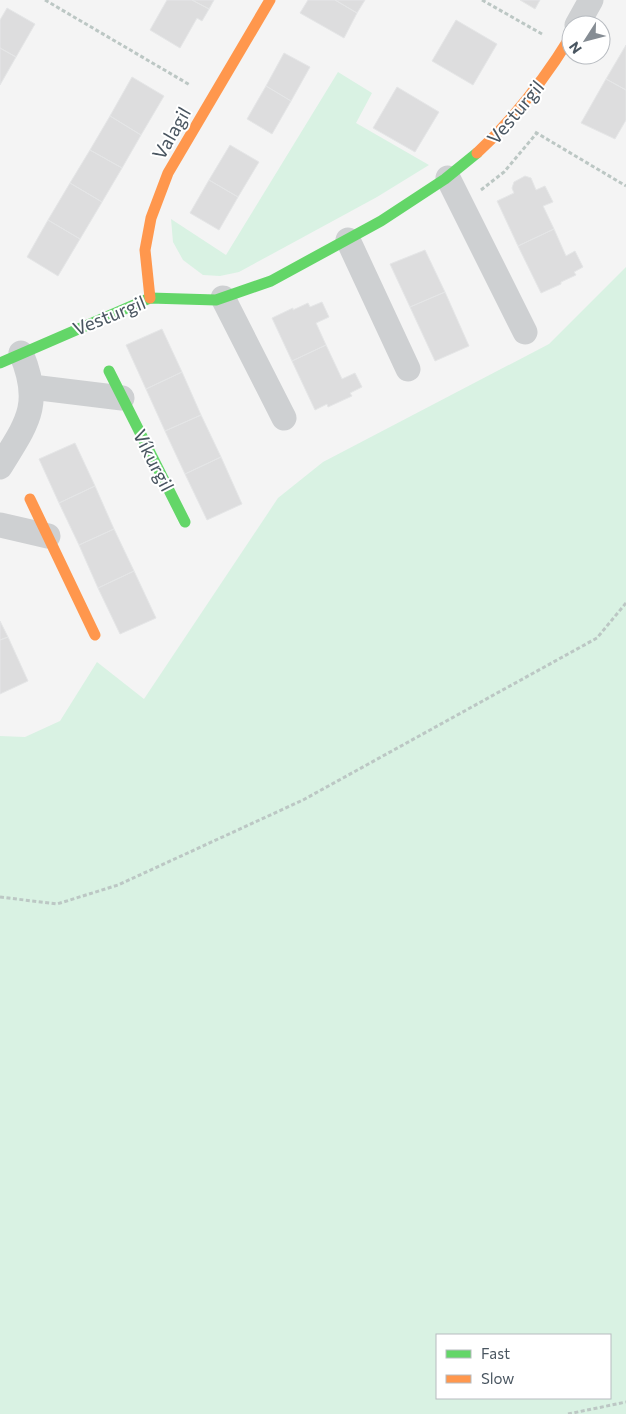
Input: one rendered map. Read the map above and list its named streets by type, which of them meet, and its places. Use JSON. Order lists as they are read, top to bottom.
{
  "streets": {
    "street": ["Vesturgil", "Valagil", "Víkurgil"]
  },
  "crossings": [
    ["Vesturgil", "Valagil"]
  ],
  "legend": ["Fast", "Slow"],
  "north": "bottom left"
}
